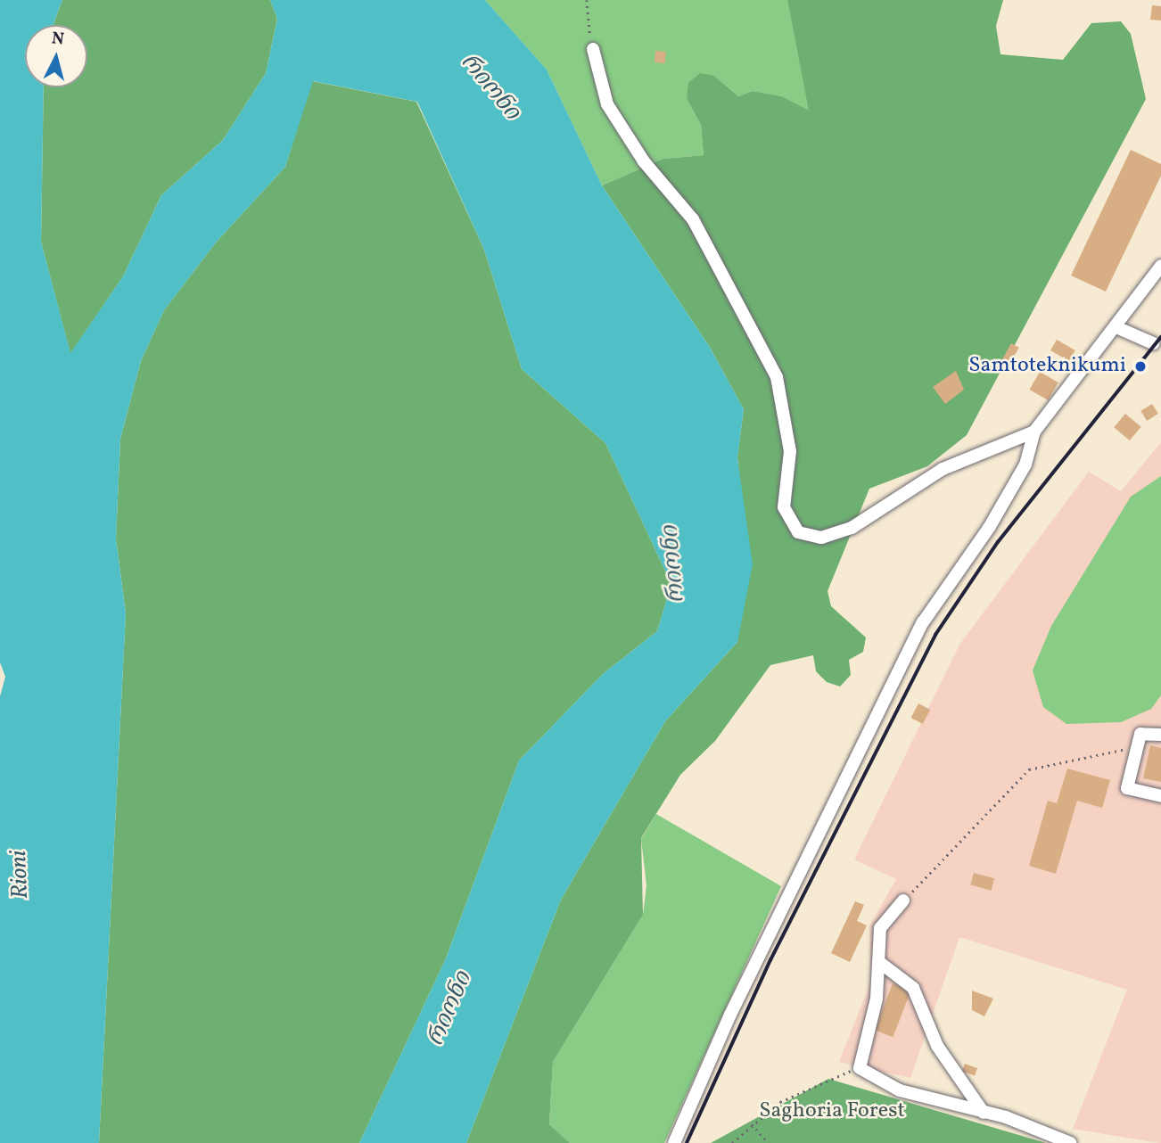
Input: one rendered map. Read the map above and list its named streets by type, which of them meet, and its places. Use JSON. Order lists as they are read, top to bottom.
{
  "water": ["რიონი", "Rioni"],
  "parks": ["Saghoria Forest"],
  "places": ["Samtoteknikumi"],
  "north": "top"
}
